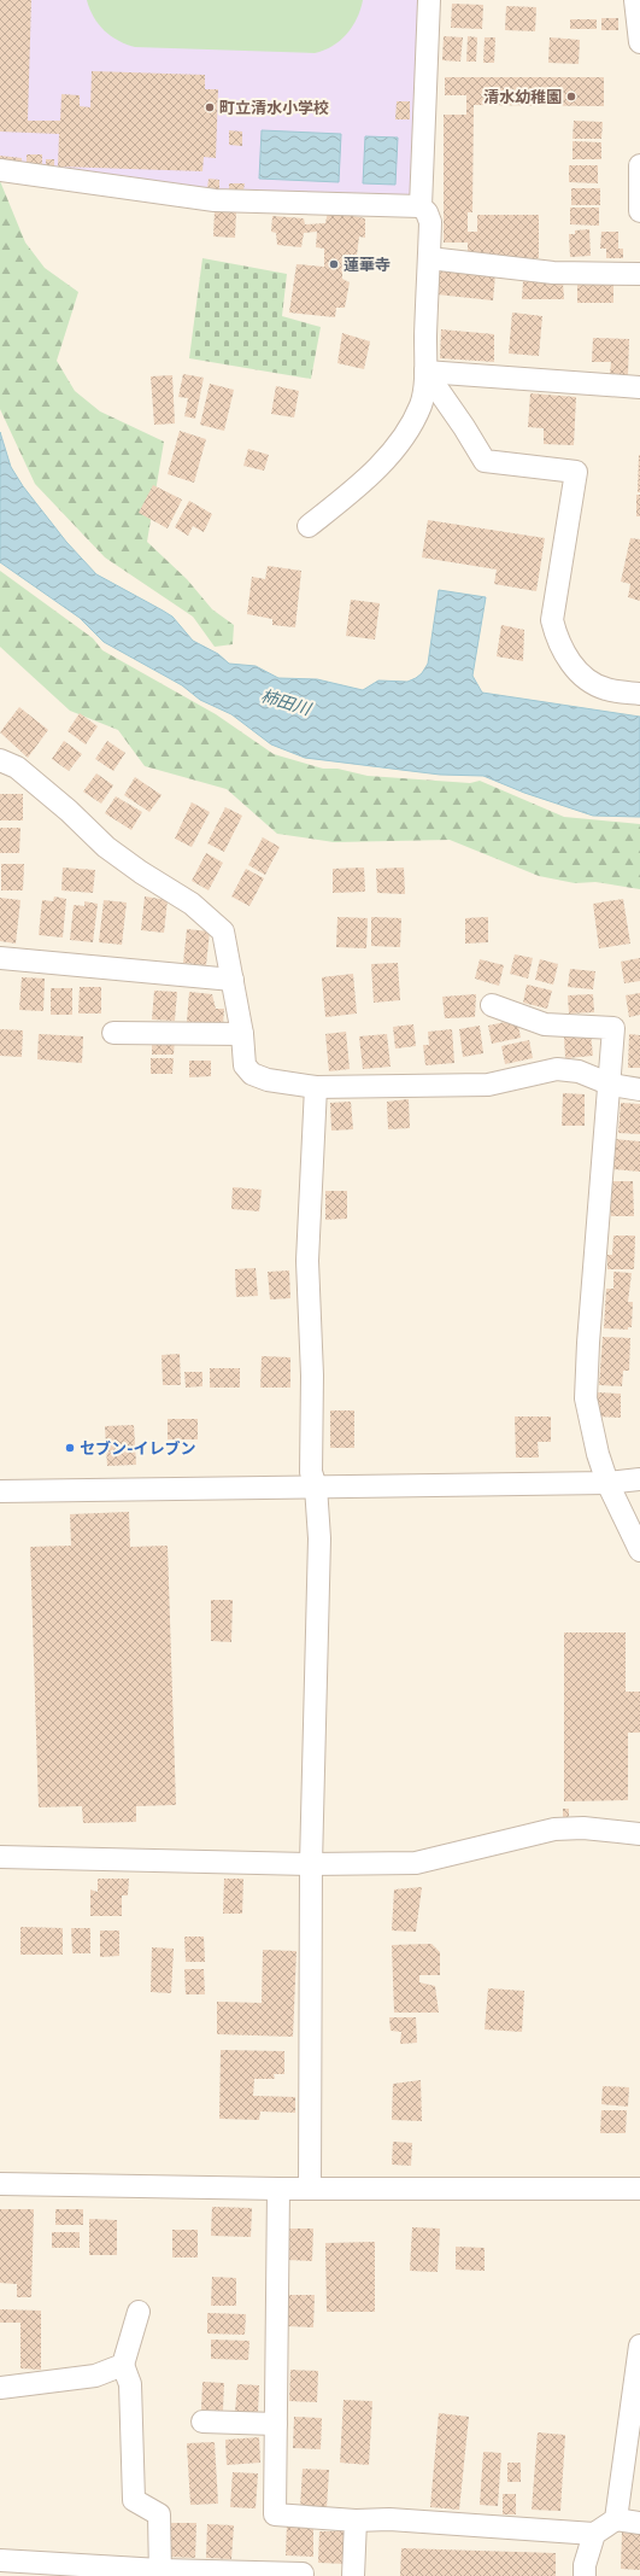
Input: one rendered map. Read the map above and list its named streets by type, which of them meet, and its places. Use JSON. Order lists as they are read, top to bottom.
{
  "water": ["柿田川"],
  "places": [
    "清水幼稚園",
    "町立清水小学校",
    "蓮華寺",
    "セブン-イレブン"
  ]
}
